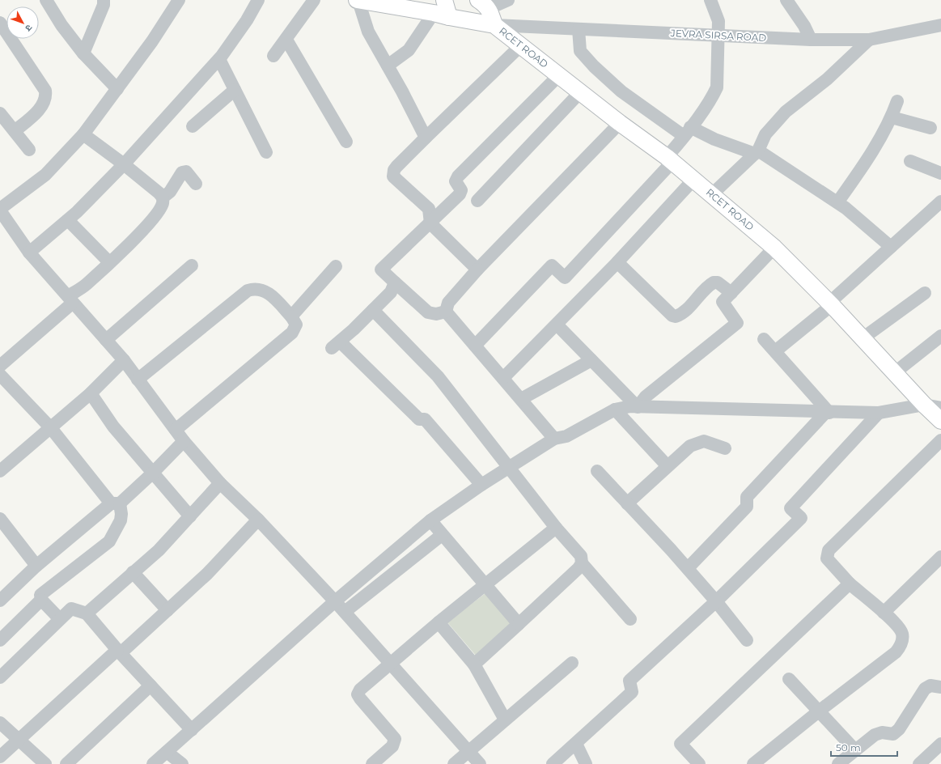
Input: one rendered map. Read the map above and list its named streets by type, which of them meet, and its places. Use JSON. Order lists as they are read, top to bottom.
{
  "streets": {
    "main road": ["RCET ROAD"],
    "street": ["JEVRA SIRSA ROAD"]
  },
  "crossings": [
    ["JEVRA SIRSA ROAD", "RCET ROAD"]
  ],
  "scale_bar": "50 m",
  "north": "bottom right"
}
